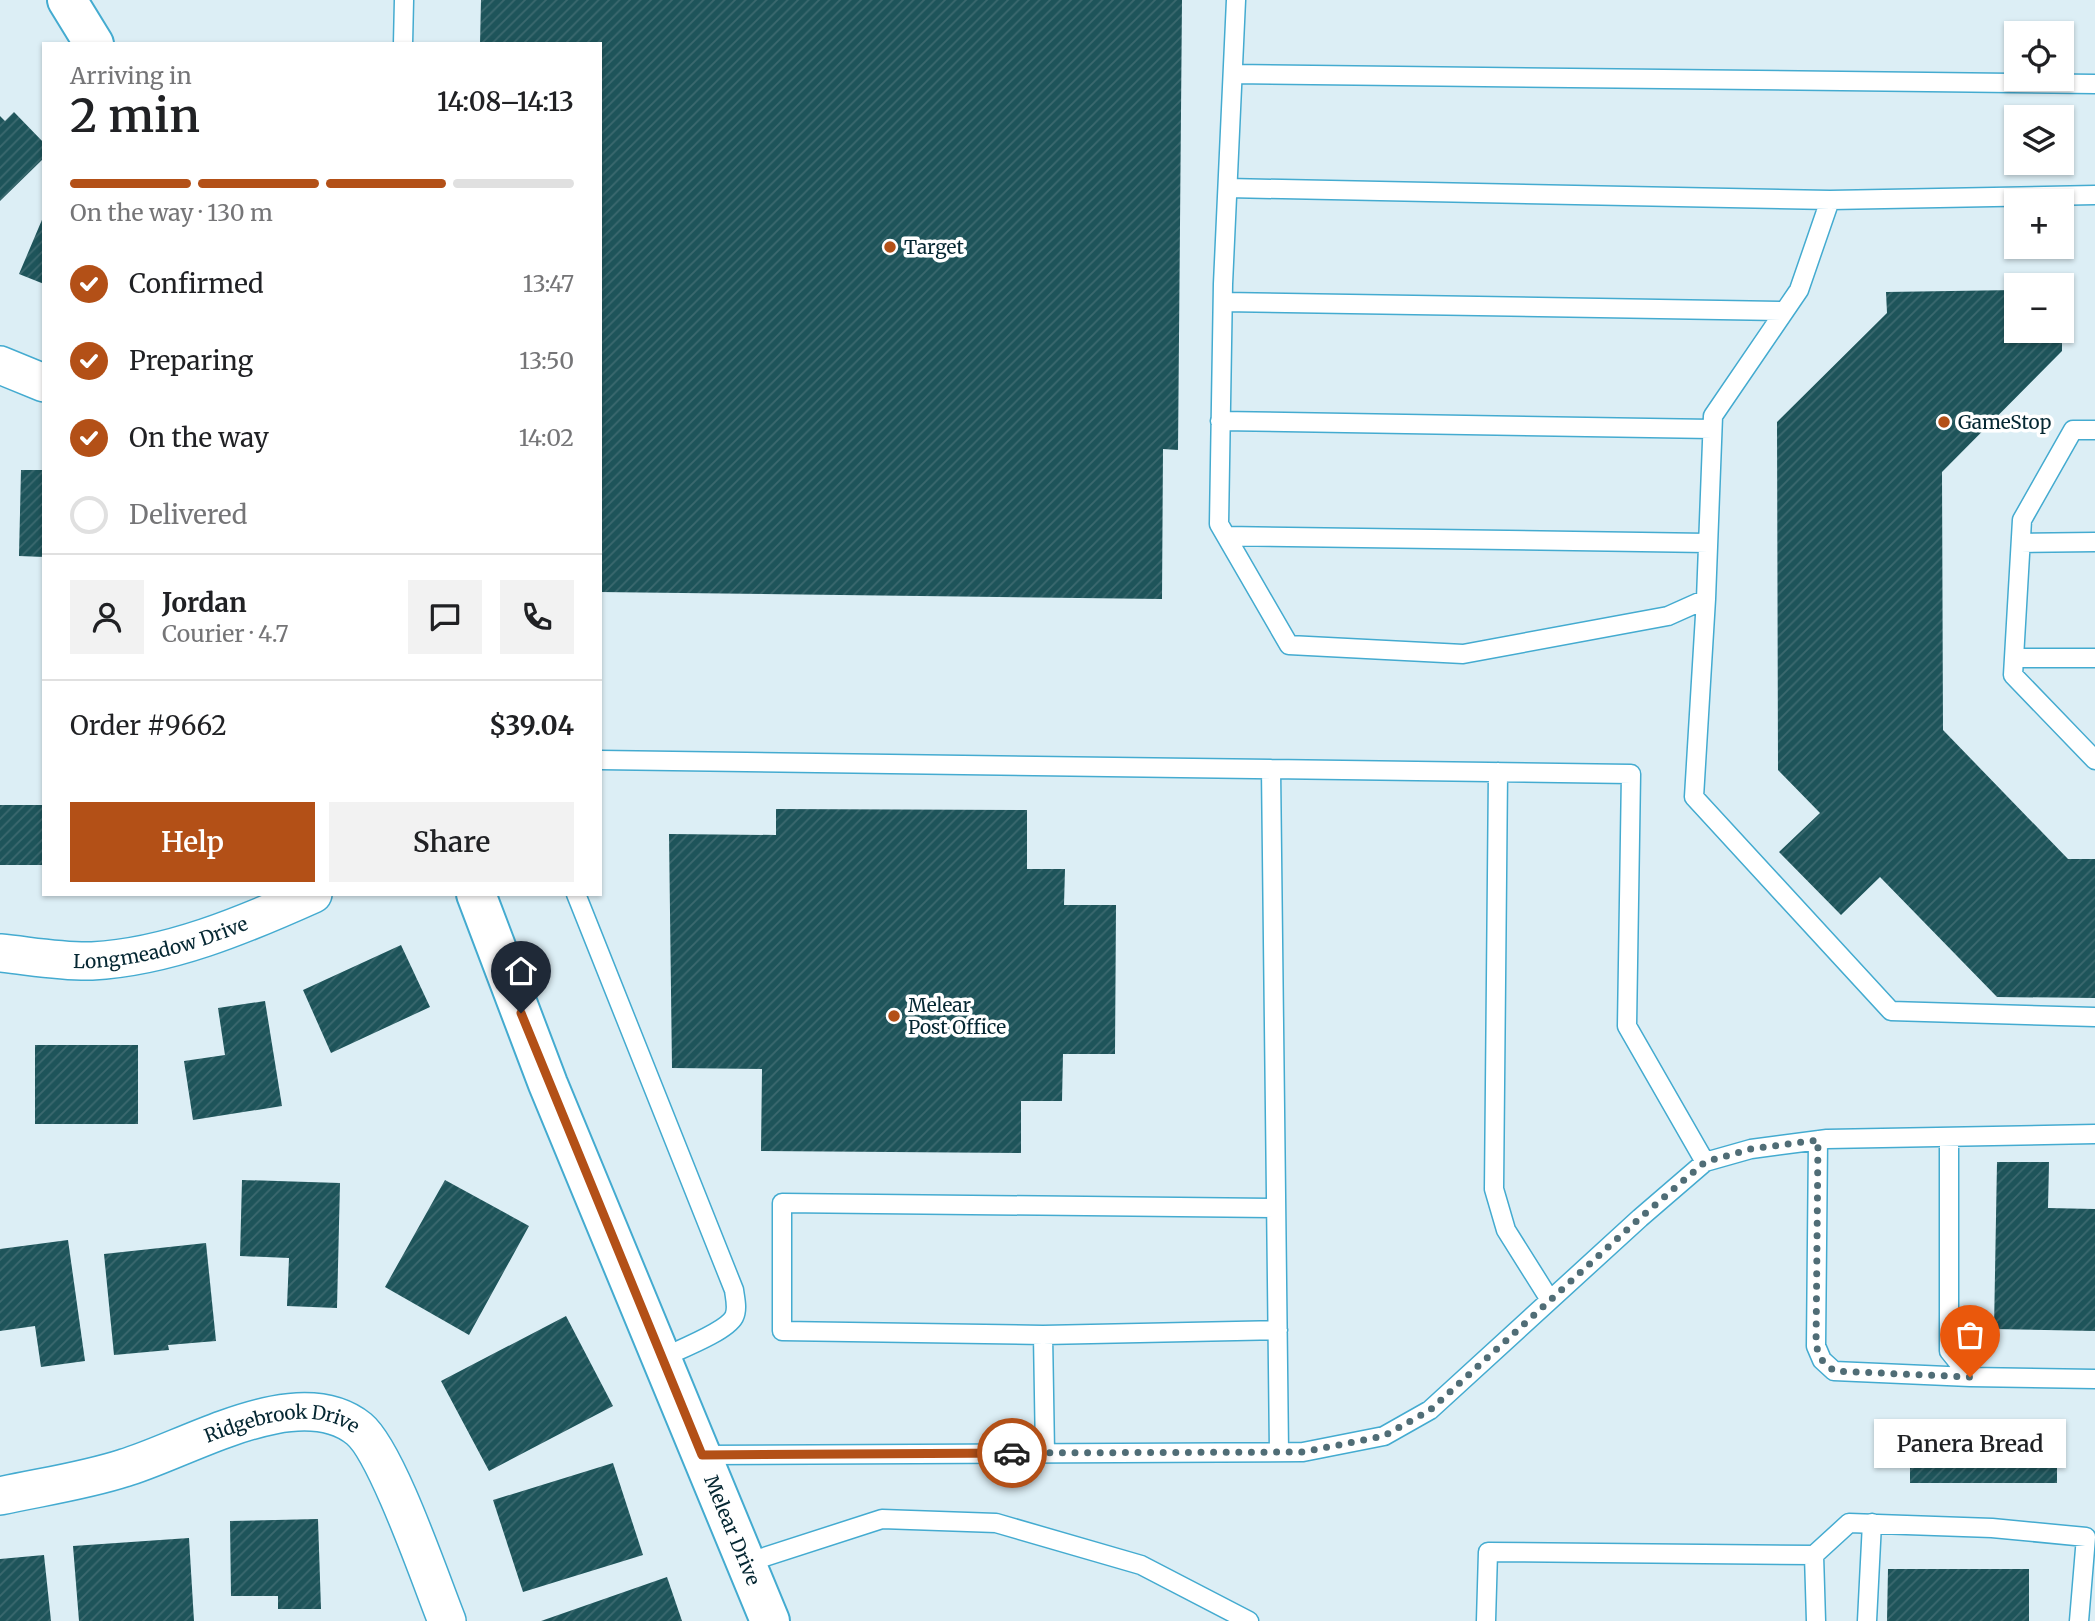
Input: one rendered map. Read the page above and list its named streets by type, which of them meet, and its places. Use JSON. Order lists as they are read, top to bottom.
{
  "streets": {
    "street": ["Longmeadow Drive", "Ridgebrook Drive", "Melear Drive"]
  },
  "places": [
    "Target",
    "GameStop",
    "Melear Post Office",
    "Panera Bread"
  ],
  "page": {
    "map_buttons": ["+", "−"],
    "heading": ["2 min", "Arriving in", "14:08–14:13"],
    "panel": [
      "Jordan",
      "Courier · 4.7",
      "Order #9662",
      "$39.04"
    ],
    "bar": "On the way · 130 m",
    "list": [
      ["Confirmed", "13:47"],
      ["Preparing", "13:50"],
      ["On the way", "14:02"],
      "Delivered"
    ],
    "buttons": ["Help", "Share"],
    "bubble": "Panera Bread"
  }
}
